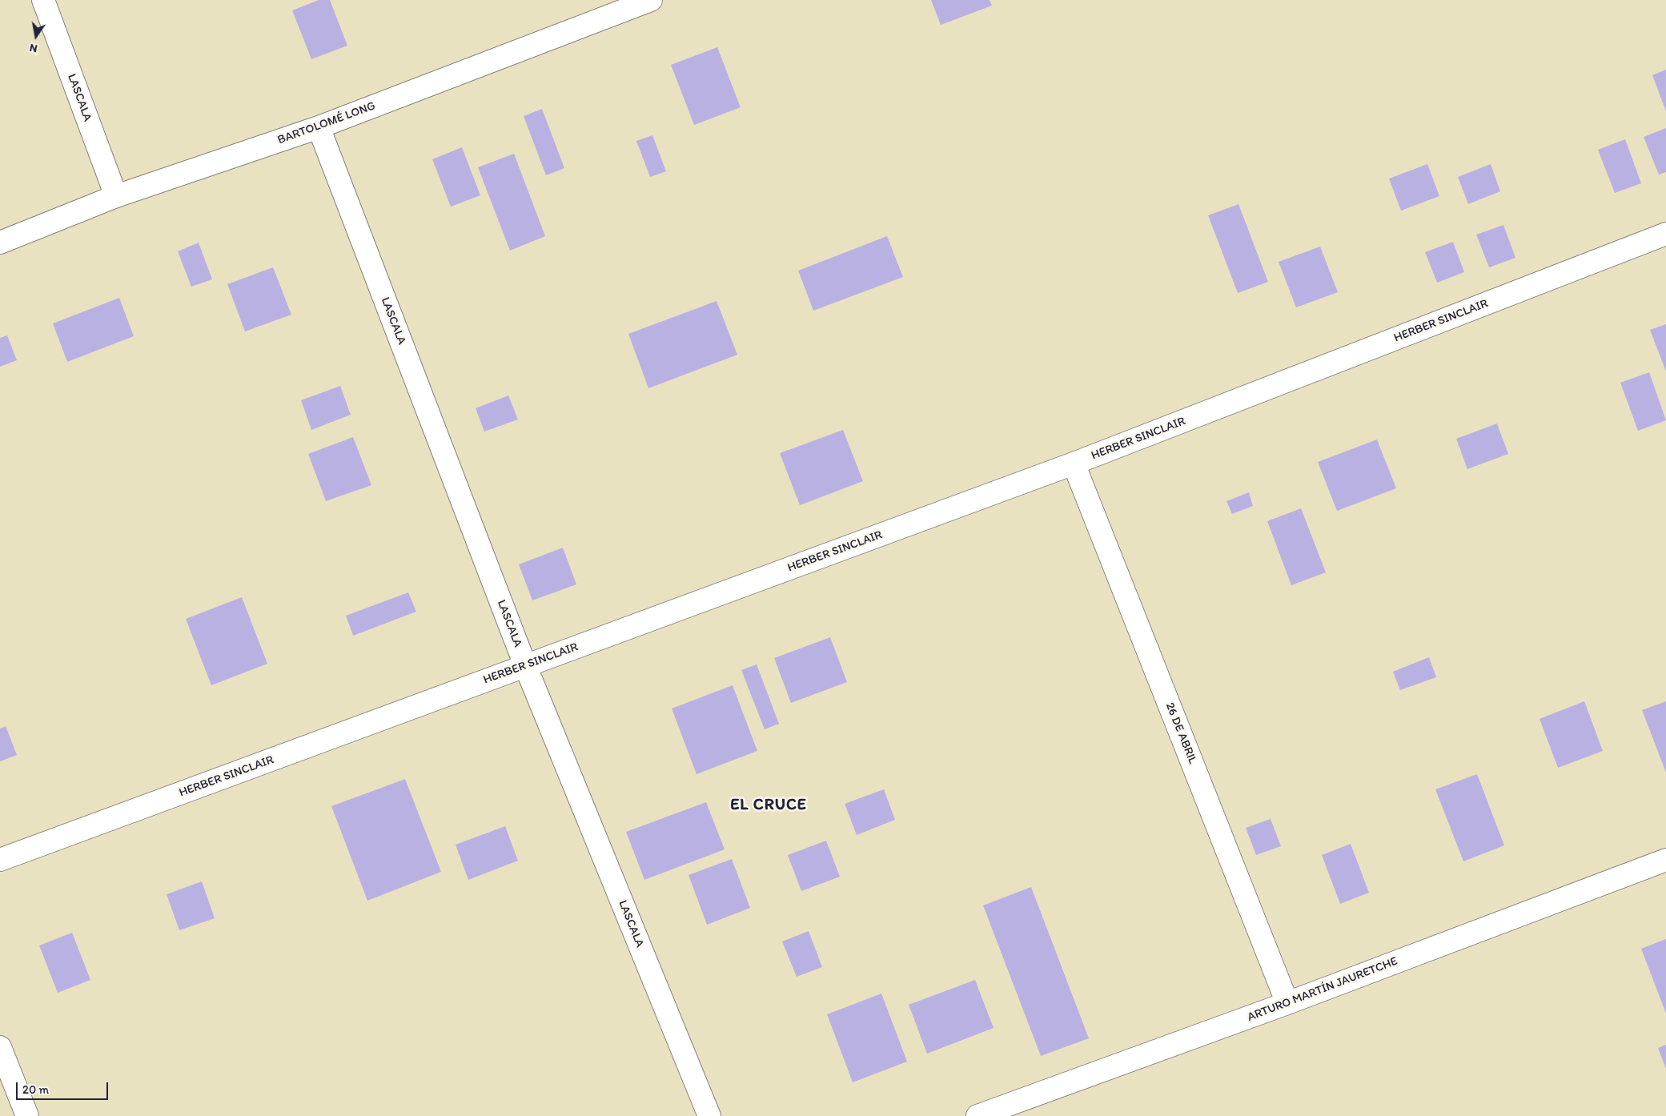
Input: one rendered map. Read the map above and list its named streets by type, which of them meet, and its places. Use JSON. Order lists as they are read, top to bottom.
{
  "streets": {
    "street": [
      "LASCALA",
      "BARTOLOMÉ LONG",
      "HERBER SINCLAIR",
      "26 DE ABRIL",
      "ARTURO MARTÍN JAURETCHE"
    ]
  },
  "crossings": [
    ["LASCALA", "BARTOLOMÉ LONG"],
    ["LASCALA", "HERBER SINCLAIR"],
    ["HERBER SINCLAIR", "26 DE ABRIL"],
    ["26 DE ABRIL", "ARTURO MARTÍN JAURETCHE"]
  ],
  "districts": ["EL CRUCE"],
  "scale_bar": "20 m",
  "north": "bottom"
}
